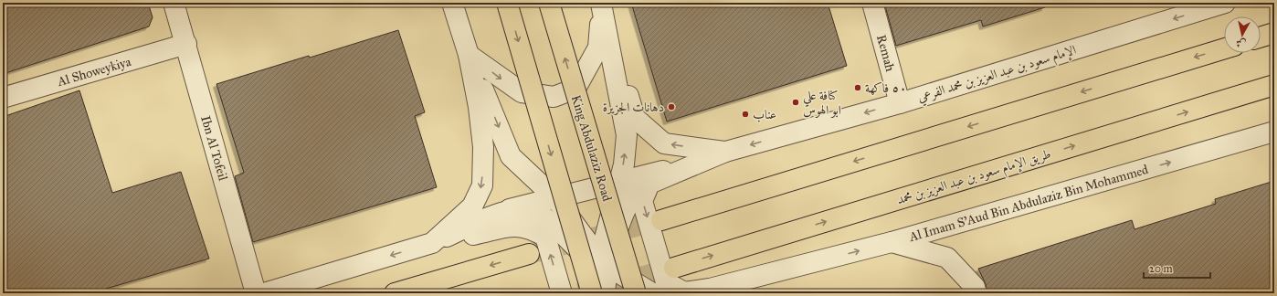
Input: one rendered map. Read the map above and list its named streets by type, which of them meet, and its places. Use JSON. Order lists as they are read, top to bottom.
{
  "streets": {
    "main road": ["King Abdulaziz Road", "طريق الإمام سعود بن عبد العزيز بن محمد"],
    "street": [
      "Remah",
      "Al Showeykiya",
      "الإمام سعود بن عبد العزيز بن محمد الفرعي",
      "Ibn Al Tofeil",
      "Al Imam S'Aud Bin Abdulaziz Bin Mohammed"
    ]
  },
  "crossings": [
    ["Remah", "الإمام سعود بن عبد العزيز بن محمد الفرعي"],
    ["Al Showeykiya", "Ibn Al Tofeil"]
  ],
  "one_way": ["الإمام سعود بن عبد العزيز بن محمد الفرعي", "Al Imam S'Aud Bin Abdulaziz Bin Mohammed"],
  "places": [
    "٥٠ فاكهة",
    "كنافة علي ابو الهوس",
    "دهانات الجزيرة",
    "عناب"
  ],
  "scale_bar": "20 m",
  "north": "bottom"
}
